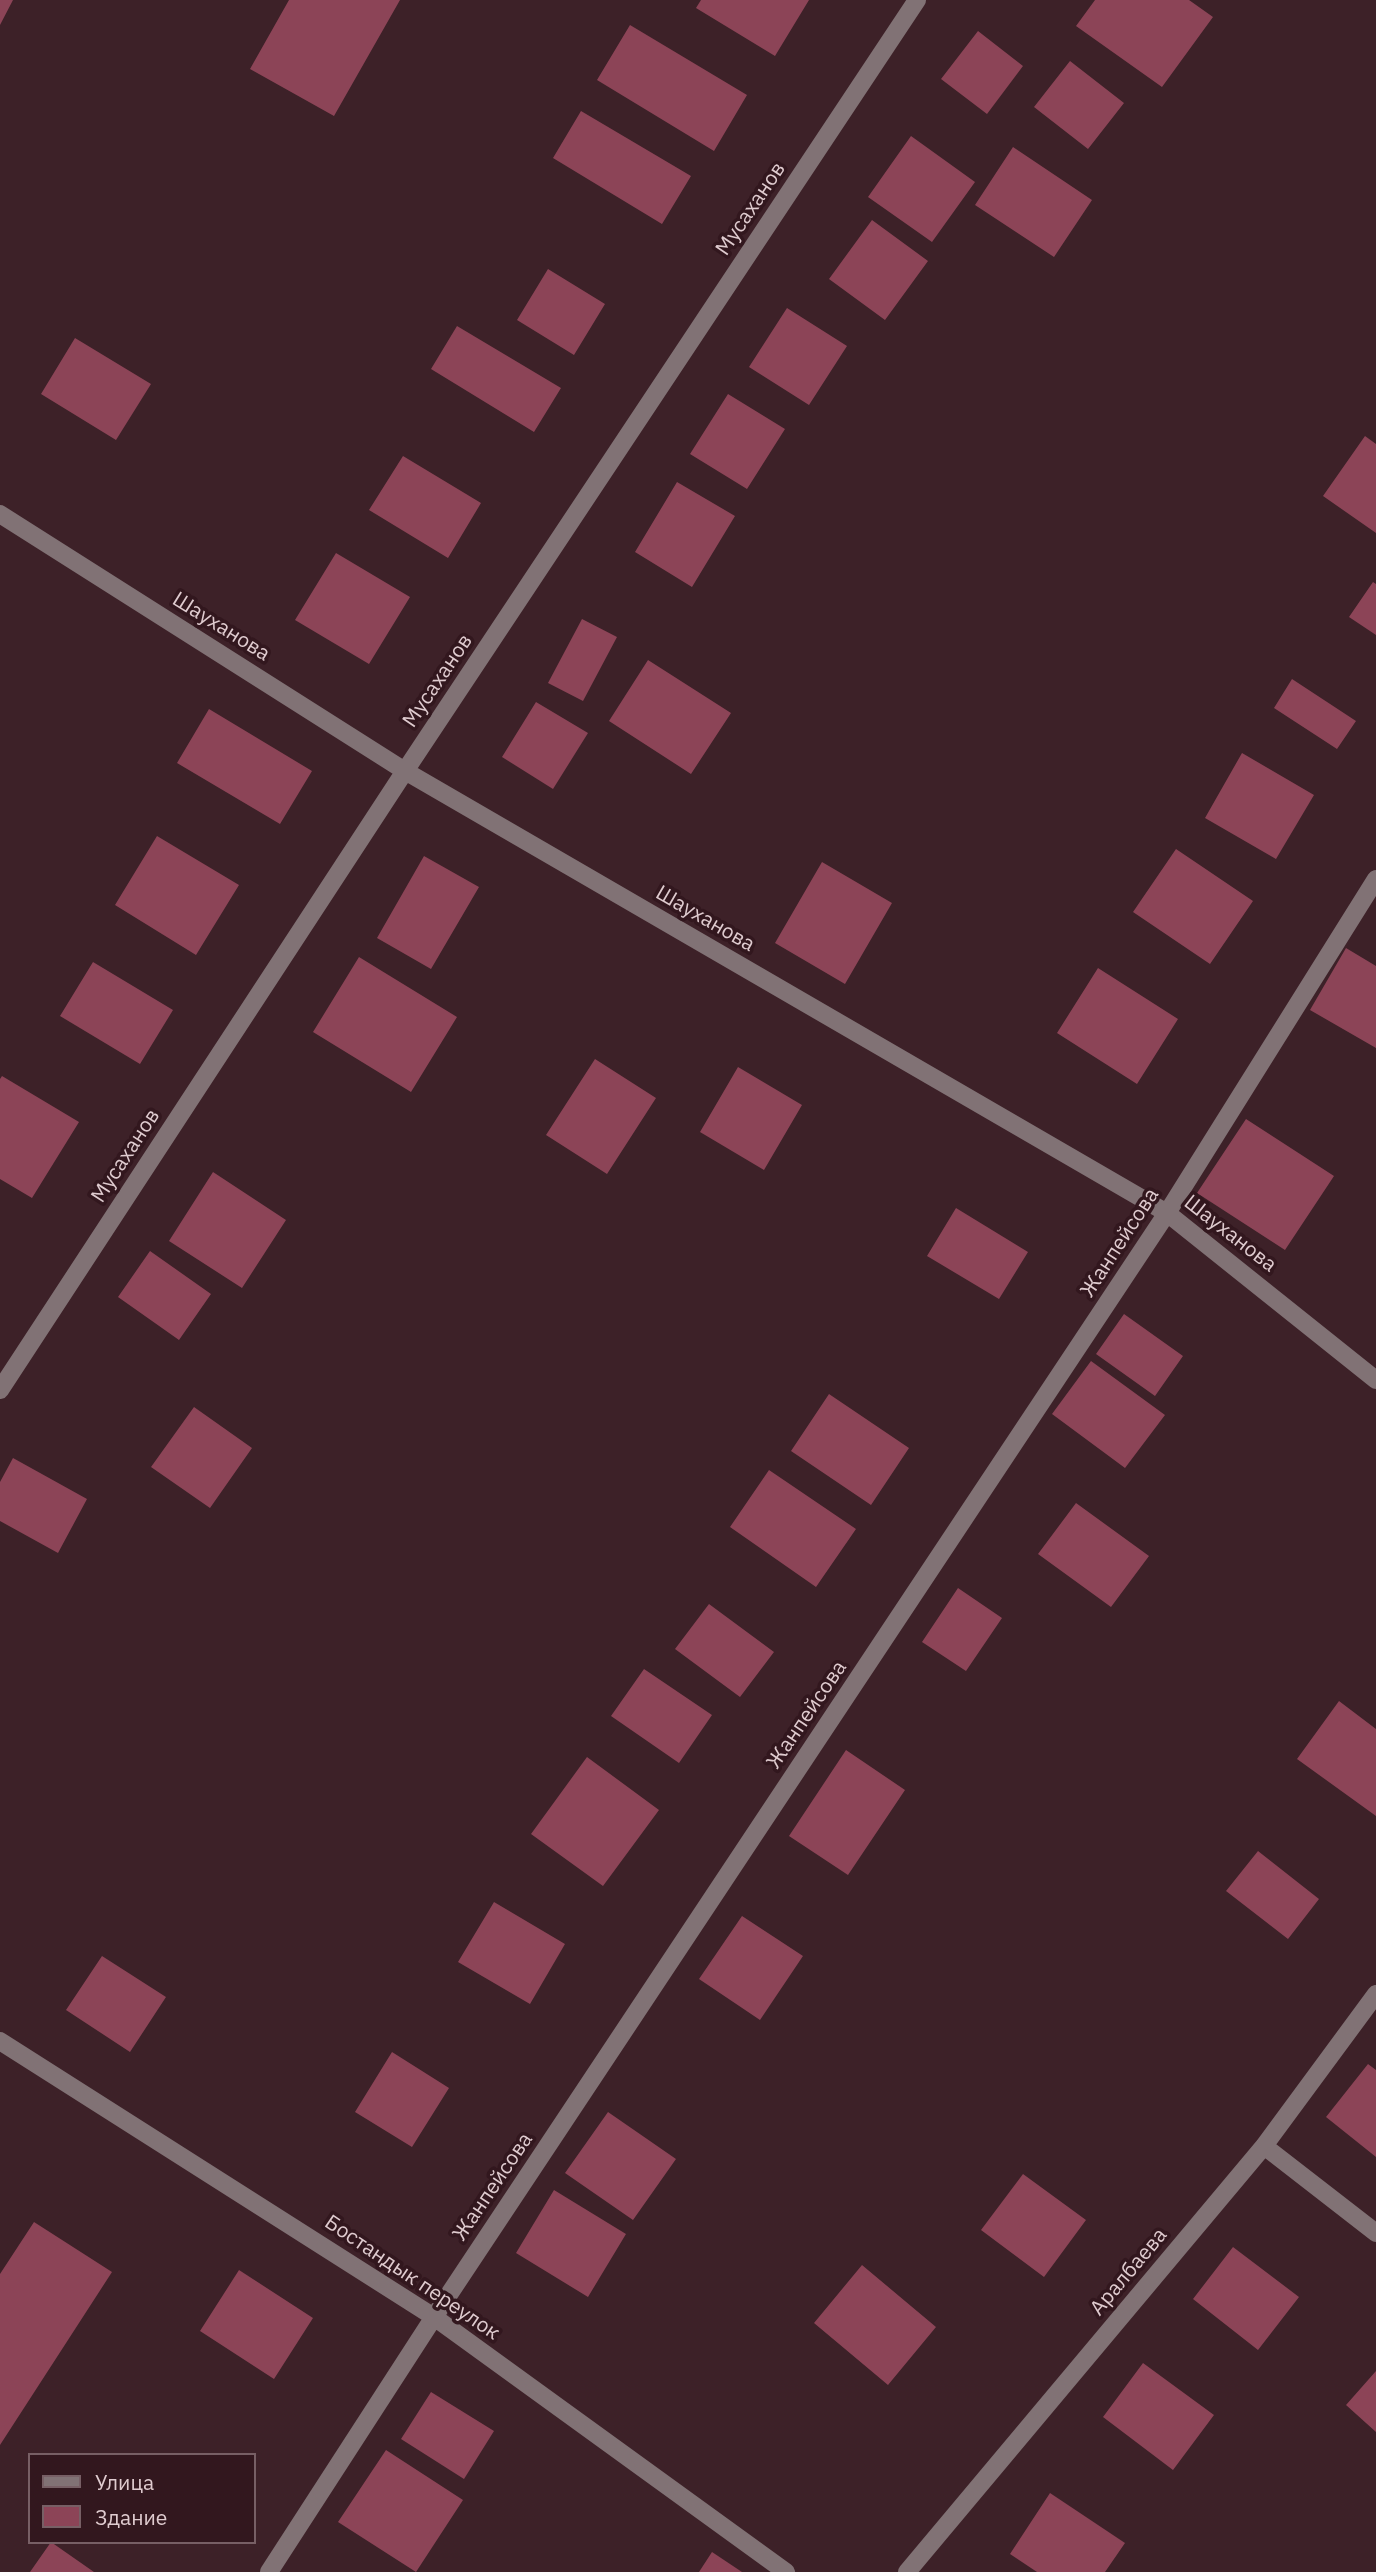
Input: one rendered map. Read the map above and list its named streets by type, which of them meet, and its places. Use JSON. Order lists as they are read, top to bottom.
{
  "streets": {
    "street": [
      "Мусаханов",
      "Шауханова",
      "Жанпейсова",
      "Аралбаева",
      "Бостандык переулок"
    ]
  },
  "crossings": [
    ["Мусаханов", "Шауханова"],
    ["Шауханова", "Жанпейсова"],
    ["Жанпейсова", "Бостандык переулок"]
  ],
  "legend": ["Улица", "Здание"]
}
